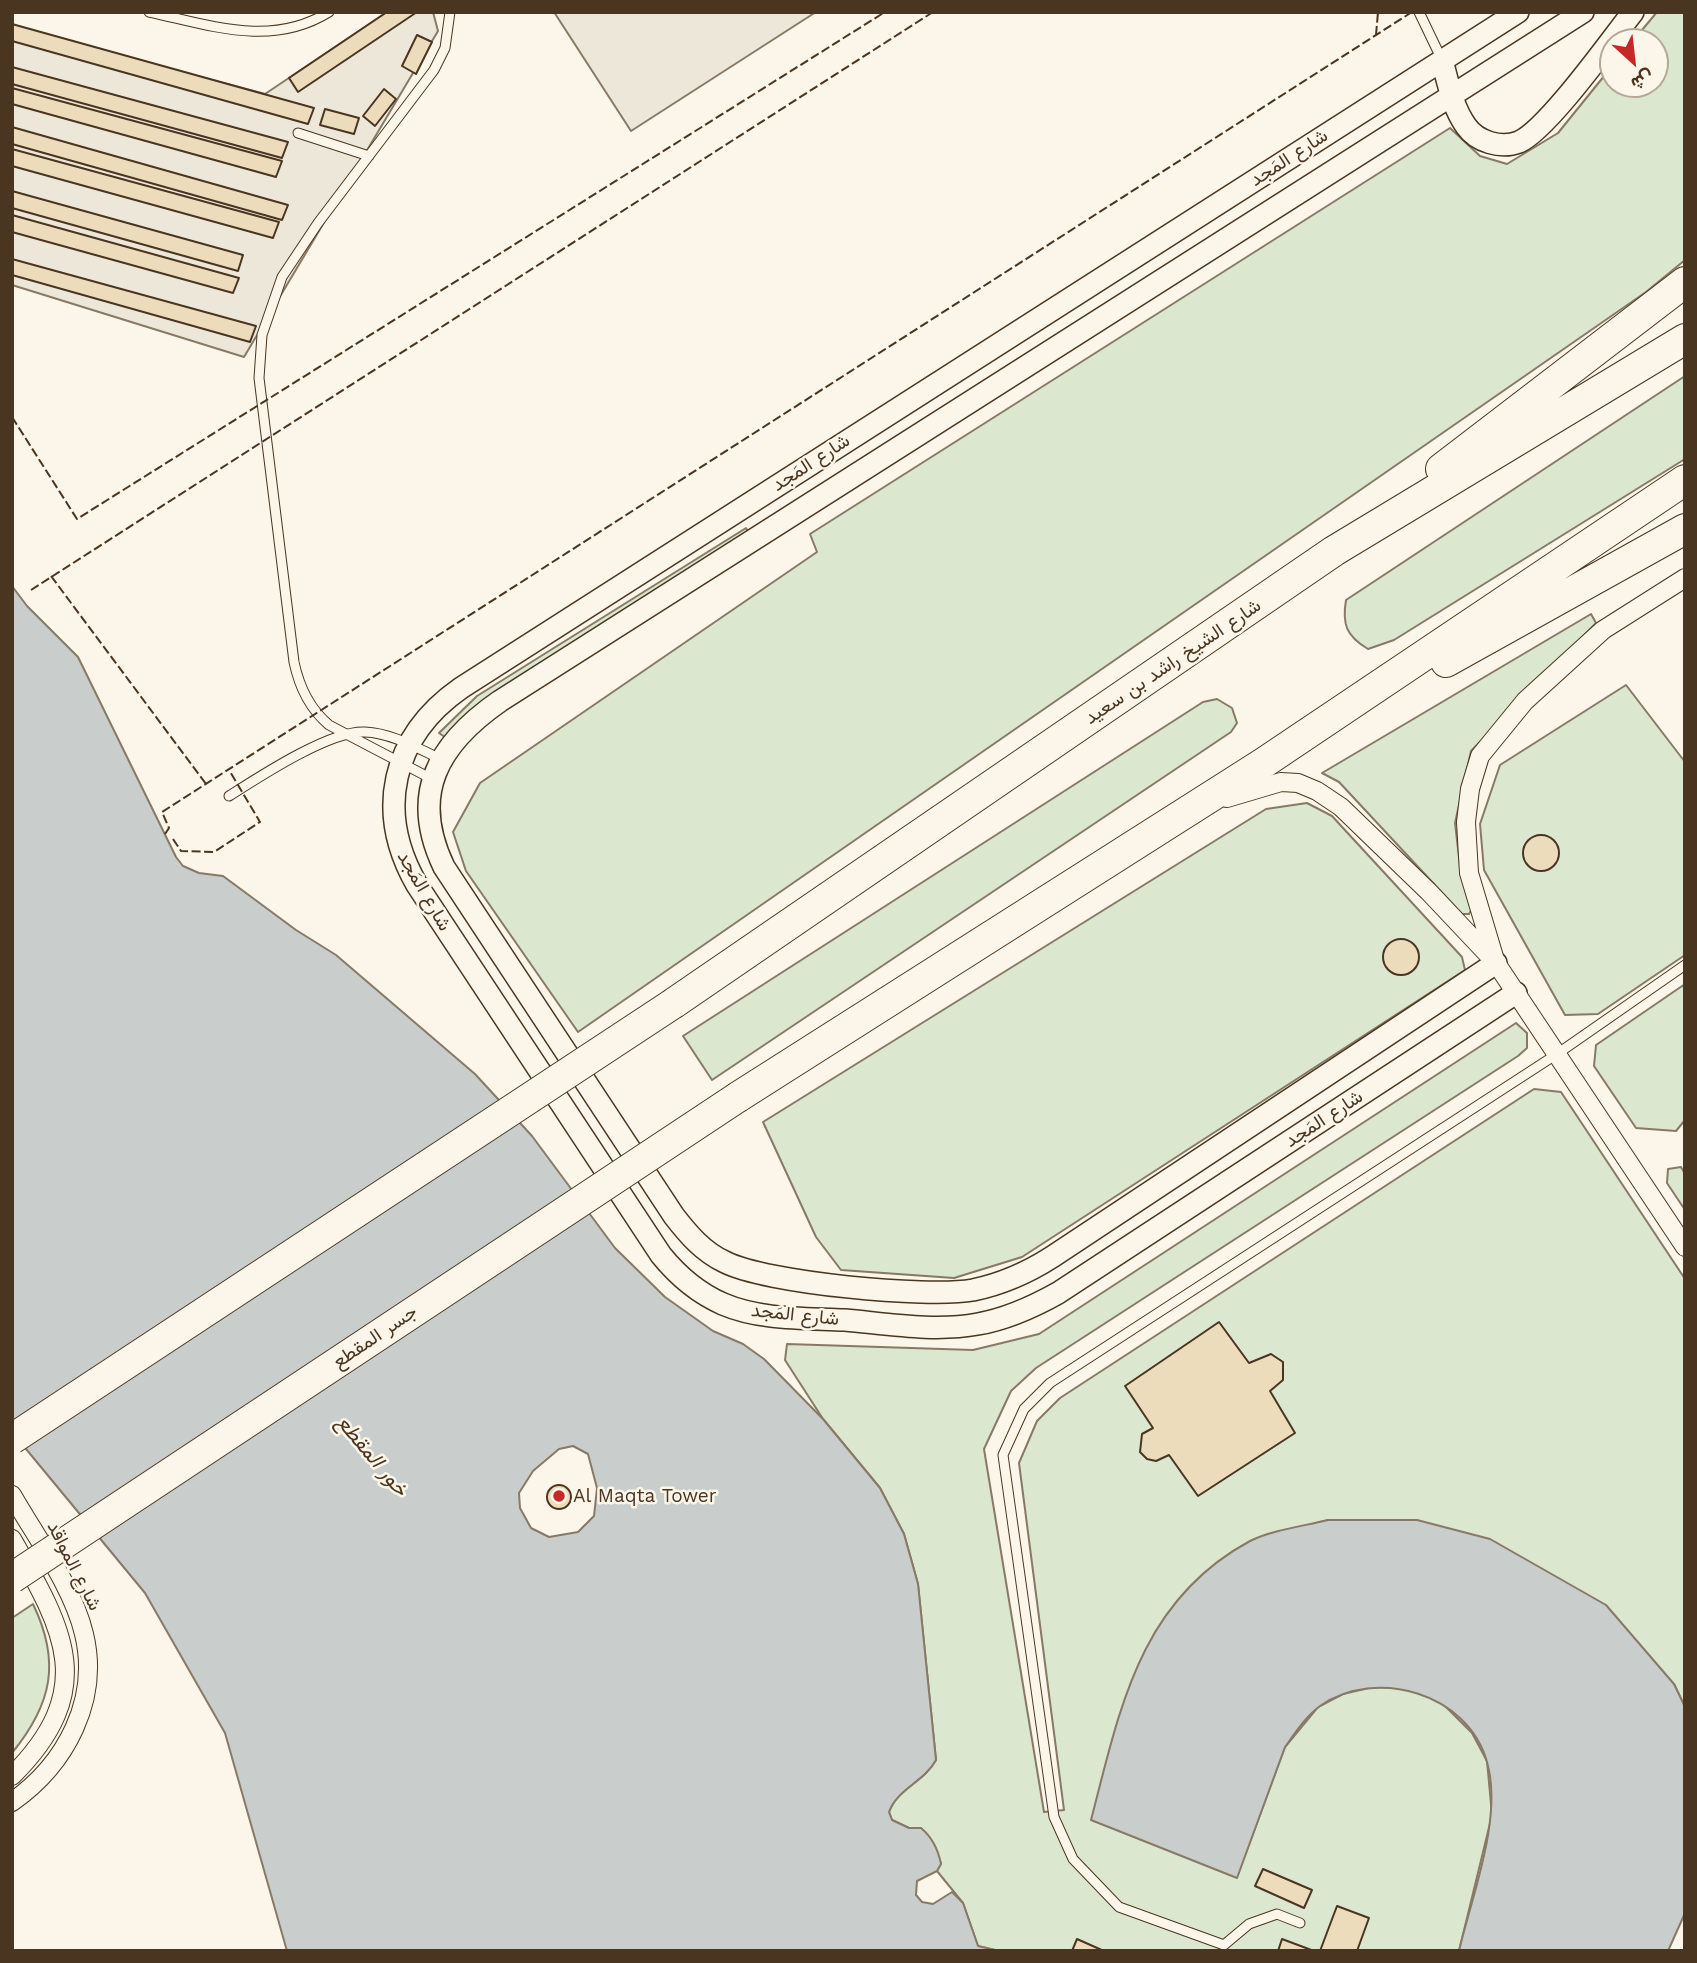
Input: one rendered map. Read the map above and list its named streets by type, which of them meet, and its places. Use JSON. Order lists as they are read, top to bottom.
{
  "streets": {
    "highway": ["شارع الشيخ راشد بن سعيد", "جسر المقطع"],
    "street": ["شارع المَجد", "شارع المواقد"]
  },
  "water": ["خور المقطع"],
  "places": ["Al Maqta Tower"],
  "north": "bottom right"
}
